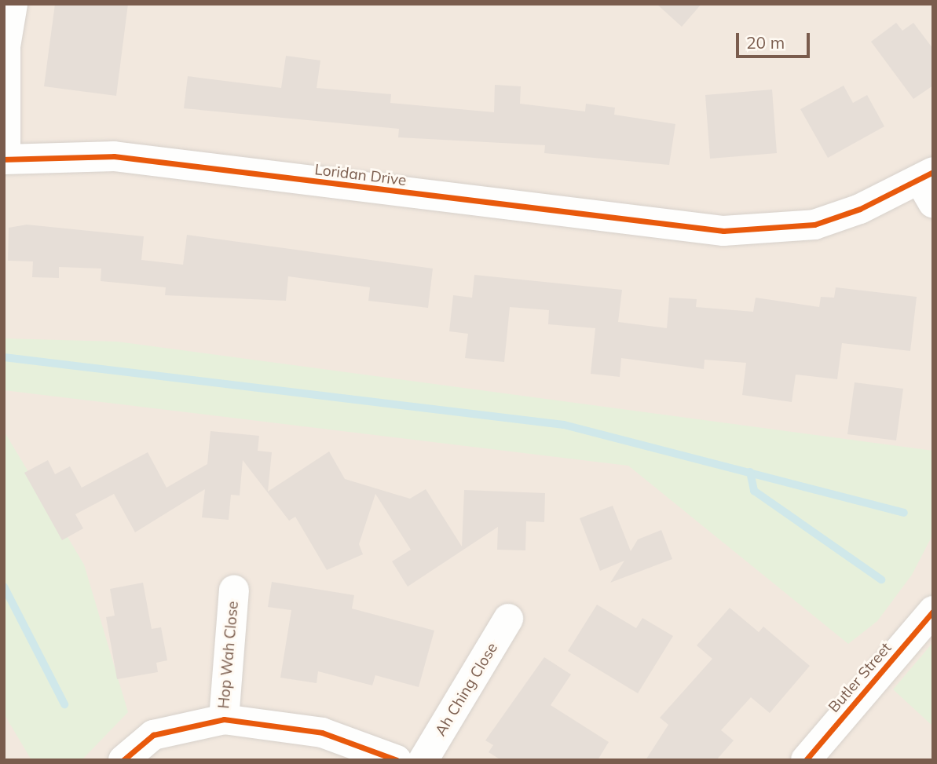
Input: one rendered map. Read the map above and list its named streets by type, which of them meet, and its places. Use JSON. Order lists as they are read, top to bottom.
{
  "streets": {
    "street": [
      "Loridan Drive",
      "Hop Wah Close",
      "Butler Street",
      "Ah Ching Close"
    ]
  },
  "scale_bar": "20 m"
}
